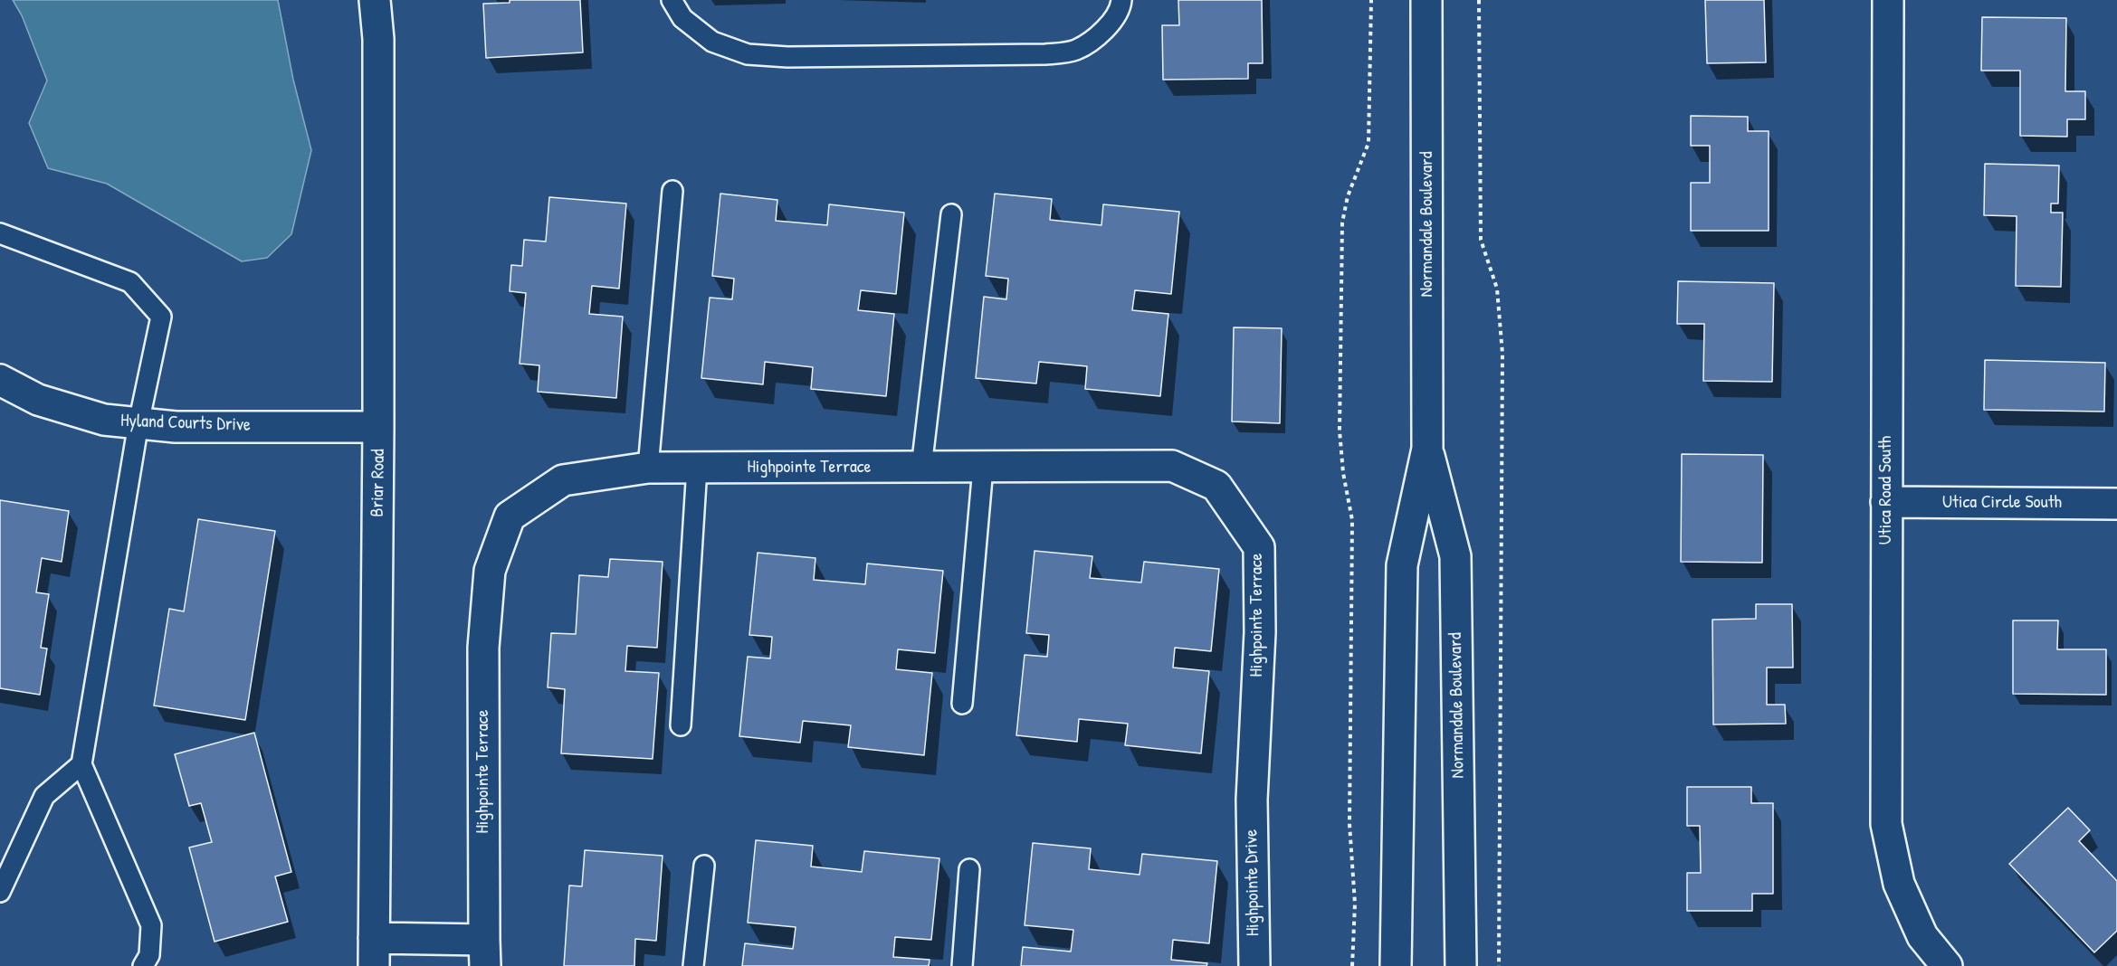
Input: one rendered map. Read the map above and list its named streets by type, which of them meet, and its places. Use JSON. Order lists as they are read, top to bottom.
{
  "streets": {
    "street": [
      "Normandale Boulevard",
      "Hyland Courts Drive",
      "Highpointe Terrace",
      "Briar Road",
      "Utica Road South",
      "Utica Circle South",
      "Highpointe Drive"
    ]
  },
  "crossings": [
    ["Hyland Courts Drive", "Briar Road"],
    ["Highpointe Terrace", "Highpointe Drive"],
    ["Utica Road South", "Utica Circle South"]
  ]
}
